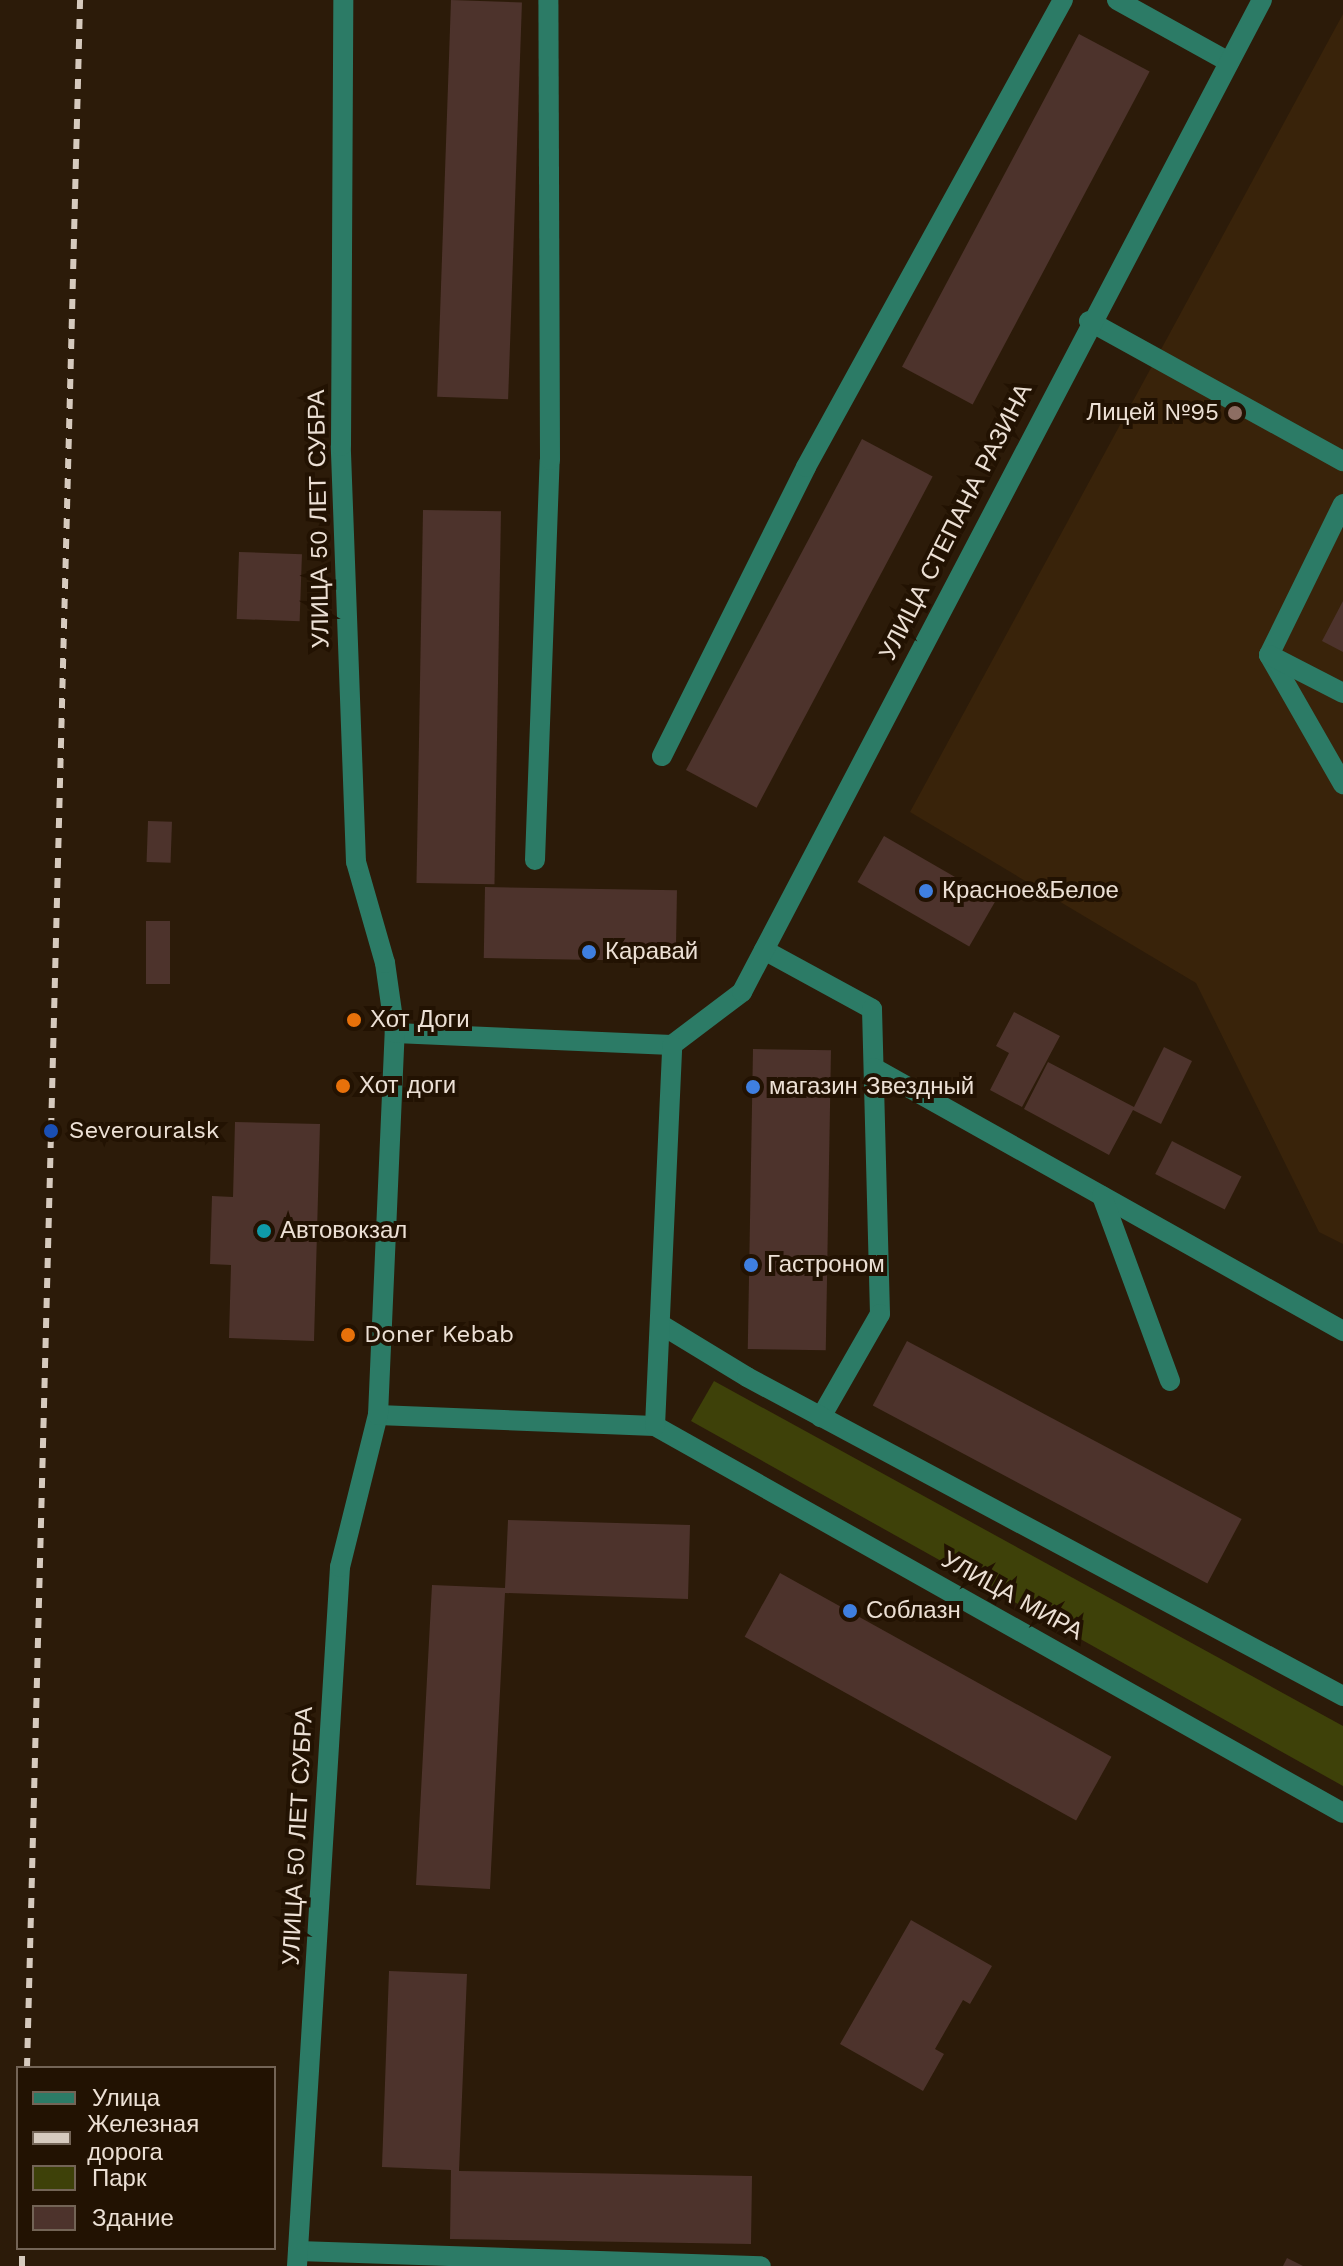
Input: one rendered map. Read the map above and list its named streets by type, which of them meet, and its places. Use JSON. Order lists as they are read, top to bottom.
{
  "streets": {
    "street": ["УЛИЦА 50 ЛЕТ СУБРА", "УЛИЦА СТЕПАНА РАЗИНА", "УЛИЦА МИРА"]
  },
  "places": [
    "Лицей №95",
    "Красное&Белое",
    "Каравай",
    "Хот Доги",
    "Хот доги",
    "магазин Звездный",
    "Severouralsk",
    "Автовокзал",
    "Гастроном",
    "Doner Kebab",
    "Соблазн"
  ],
  "legend": [
    "Улица",
    "Железная дорога",
    "Парк",
    "Здание"
  ]
}
